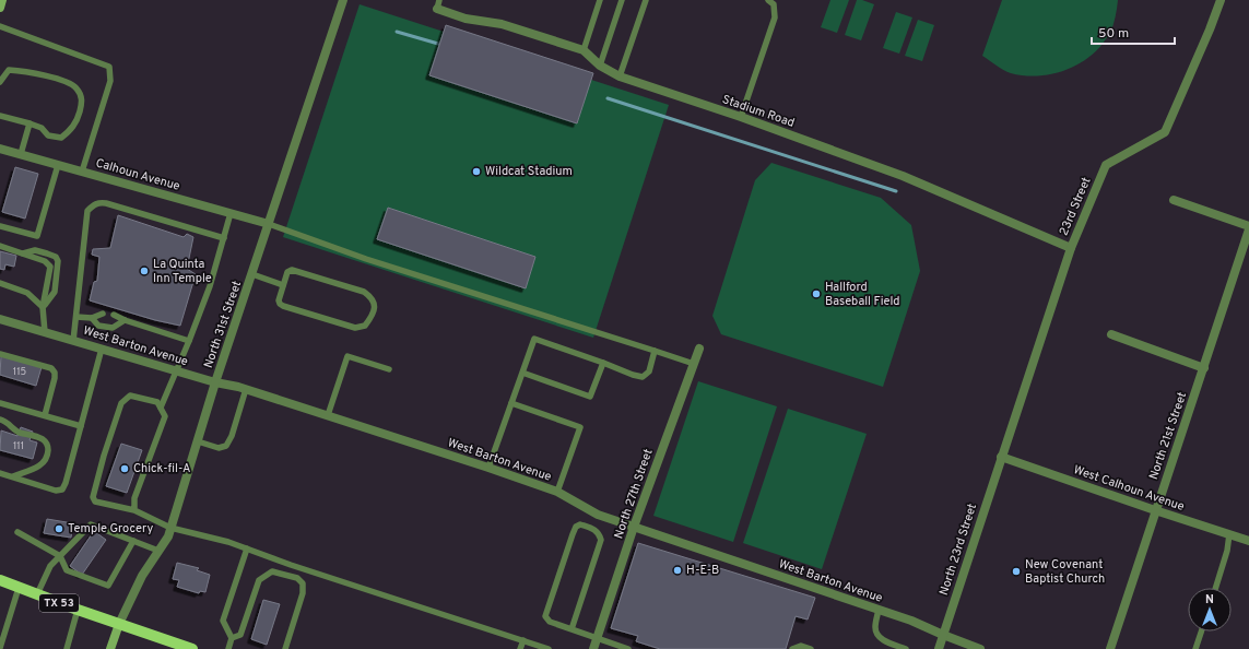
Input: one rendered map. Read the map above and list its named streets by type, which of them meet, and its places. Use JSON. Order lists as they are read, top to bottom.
{
  "streets": {
    "main road": ["North 31st Street", "TX 53"],
    "street": [
      "Stadium Road",
      "Calhoun Avenue",
      "23rd Street",
      "West Barton Avenue",
      "North 21st Street",
      "West Calhoun Avenue",
      "North 27th Street",
      "North 23rd Street"
    ]
  },
  "crossings": [
    ["Stadium Road", "23rd Street"],
    ["Calhoun Avenue", "North 31st Street"],
    ["23rd Street", "West Calhoun Avenue"],
    ["23rd Street", "North 23rd Street"],
    ["North 31st Street", "West Barton Avenue"],
    ["North 31st Street", "TX 53"],
    ["West Barton Avenue", "North 27th Street"],
    ["West Barton Avenue", "North 23rd Street"],
    ["North 21st Street", "West Calhoun Avenue"],
    ["West Calhoun Avenue", "North 23rd Street"]
  ],
  "places": [
    "Wildcat Stadium",
    "La Quinta Inn Temple",
    "Hallford Baseball Field",
    "Chick-fil-A",
    "Temple Grocery",
    "H-E-B",
    "New Covenant Baptist Church"
  ],
  "house_numbers": ["115", "111"],
  "scale_bar": "50 m",
  "north": "top"
}
